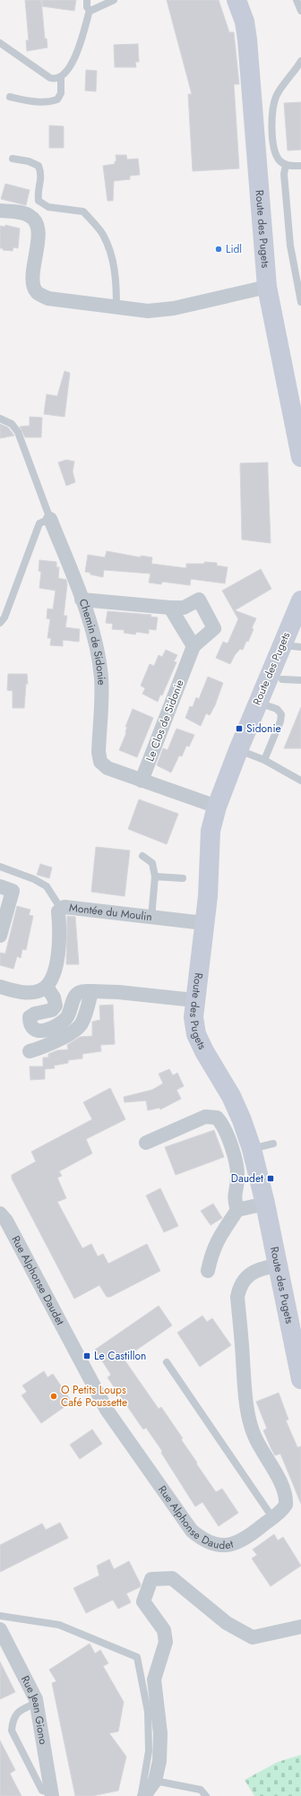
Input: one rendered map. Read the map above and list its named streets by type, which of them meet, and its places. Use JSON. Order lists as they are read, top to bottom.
{
  "streets": {
    "main road": ["Route des Pugets"],
    "street": [
      "Chemin de Sidonie",
      "Le Clos de Sidonie",
      "Montée du Moulin",
      "Rue Alphonse Daudet",
      "Rue Jean Giono"
    ]
  },
  "crossings": [
    ["Route des Pugets", "Chemin de Sidonie"],
    ["Route des Pugets", "Montée du Moulin"],
    ["Route des Pugets", "Rue Alphonse Daudet"],
    ["Chemin de Sidonie", "Le Clos de Sidonie"]
  ],
  "places": {
    "other": ["Lidl", "O Petits Loups Café Poussette"],
    "transit": ["Sidonie", "Daudet", "Le Castillon"]
  }
}
